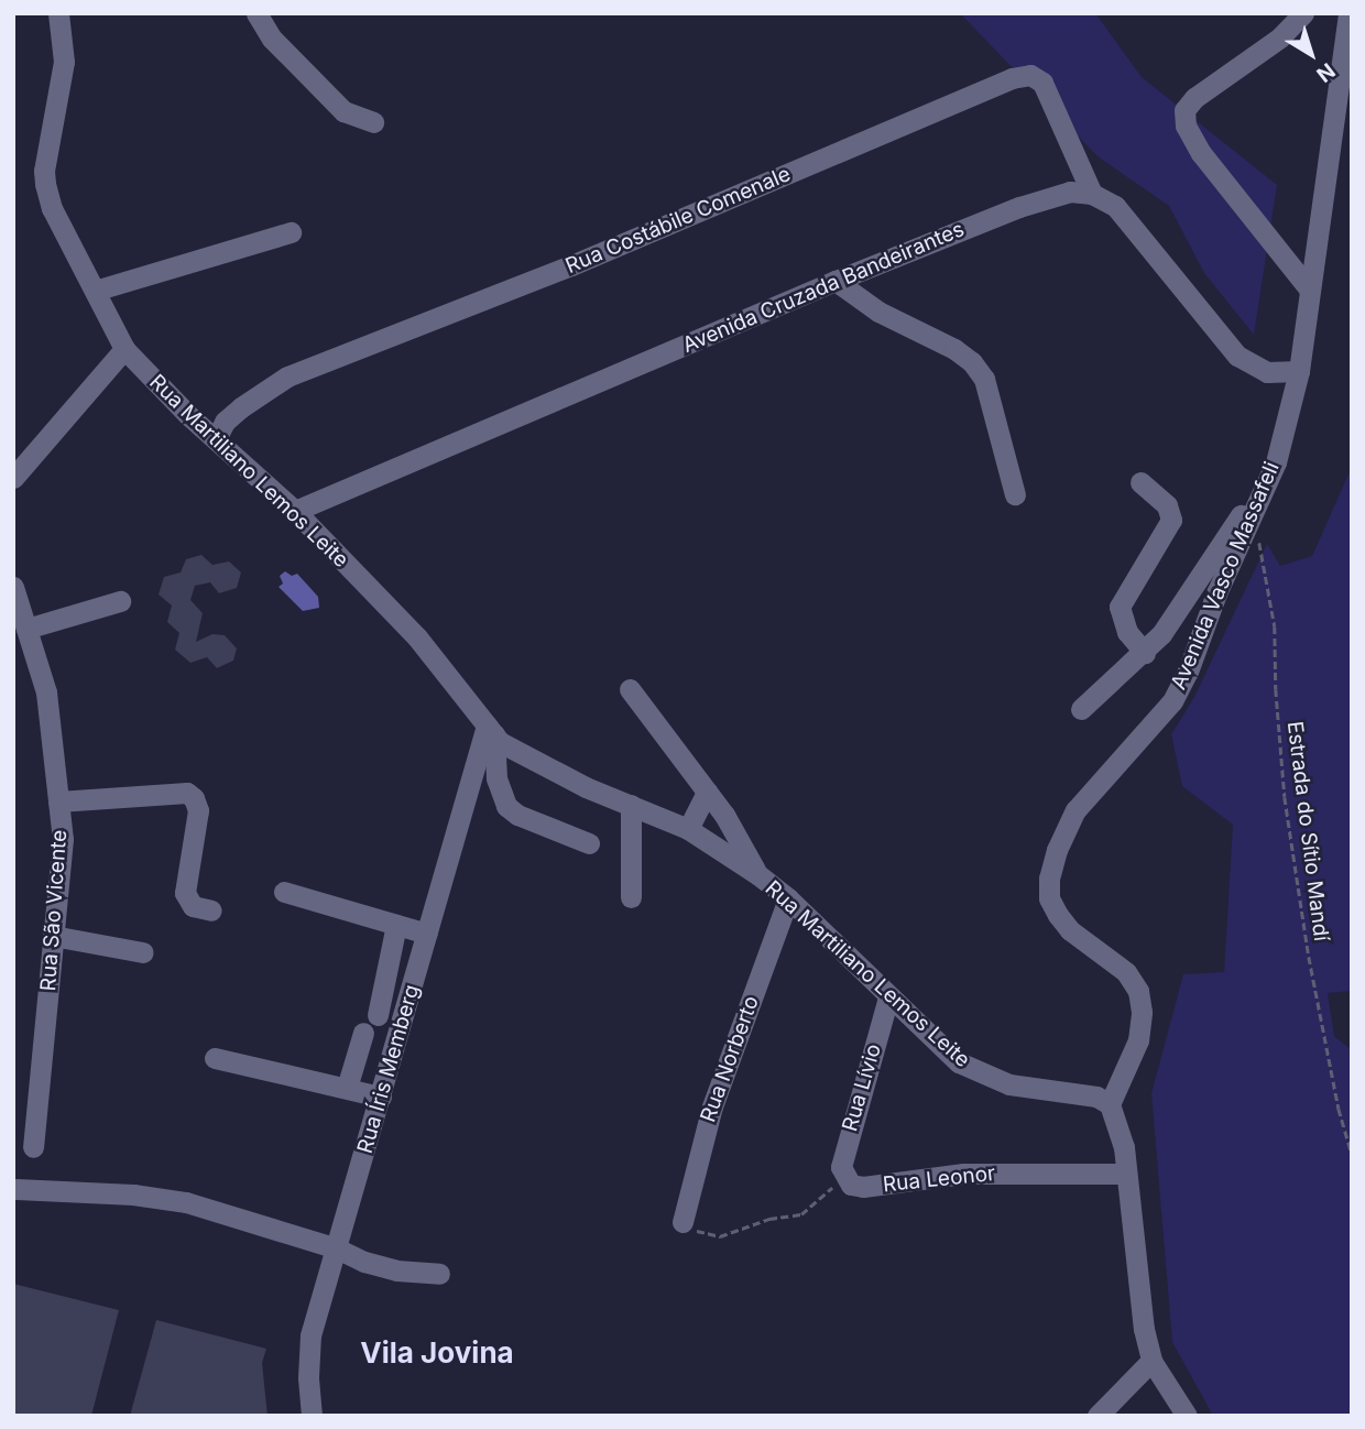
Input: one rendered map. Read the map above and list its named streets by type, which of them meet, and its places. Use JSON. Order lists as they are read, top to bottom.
{
  "streets": {
    "street": [
      "Rua Costábile Comenale",
      "Avenida Cruzada Bandeirantes",
      "Rua Martiliano Lemos Leite",
      "Avenida Vasco Massafeli",
      "Rua São Vicente",
      "Rua Norberto",
      "Rua Íris Memberg",
      "Rua Lívio",
      "Rua Leonor"
    ],
    "path": ["Estrada do Sítio Mandí"]
  },
  "crossings": [
    ["Rua Costábile Comenale", "Avenida Cruzada Bandeirantes"],
    ["Rua Costábile Comenale", "Rua Martiliano Lemos Leite"],
    ["Avenida Cruzada Bandeirantes", "Rua Martiliano Lemos Leite"],
    ["Rua Martiliano Lemos Leite", "Avenida Vasco Massafeli"],
    ["Rua Martiliano Lemos Leite", "Rua Norberto"],
    ["Rua Martiliano Lemos Leite", "Rua Íris Memberg"],
    ["Rua Martiliano Lemos Leite", "Rua Lívio"],
    ["Avenida Vasco Massafeli", "Estrada do Sítio Mandí"],
    ["Rua Lívio", "Rua Leonor"]
  ],
  "districts": ["Vila Jovina"],
  "north": "bottom right"
}
